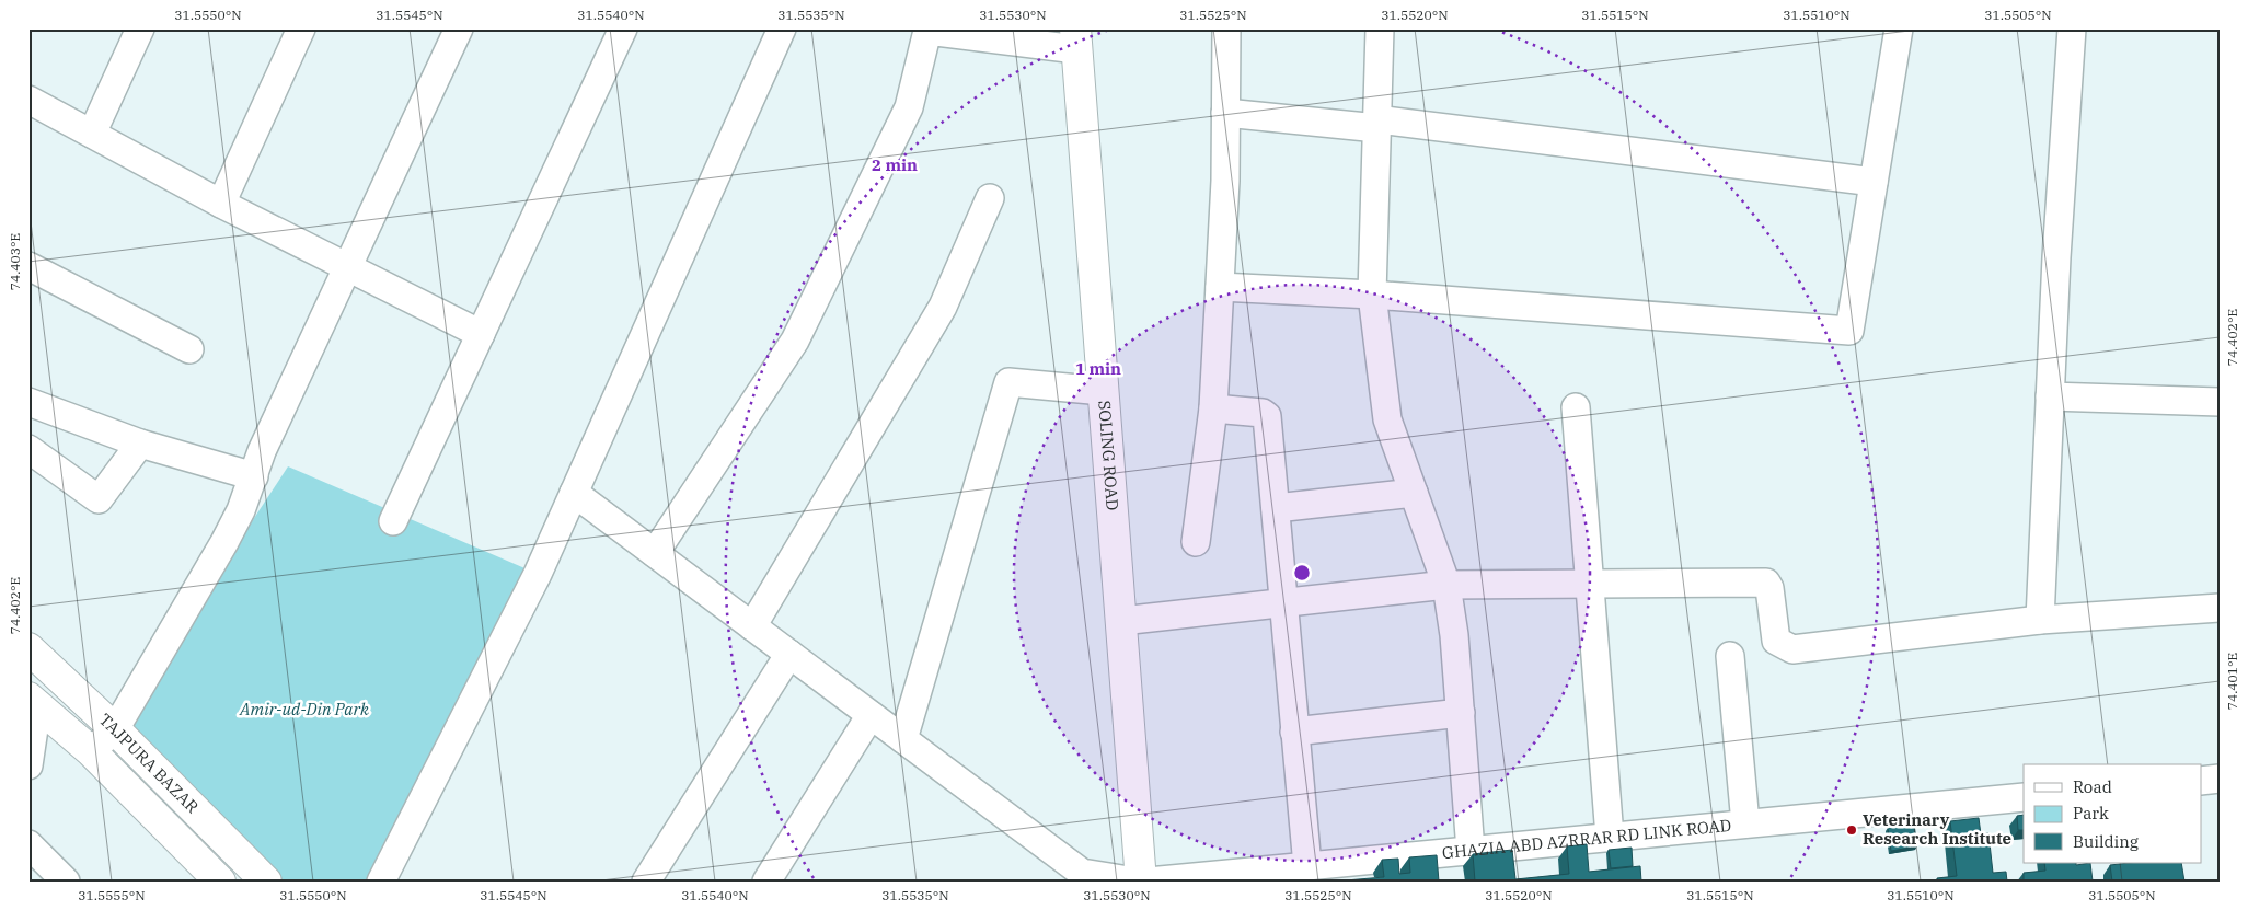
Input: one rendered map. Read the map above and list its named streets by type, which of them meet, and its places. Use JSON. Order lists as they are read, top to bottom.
{
  "streets": {
    "street": ["SOLING ROAD", "TAJPURA BAZAR", "GHAZIA ABD AZRRAR RD LINK ROAD"]
  },
  "parks": ["Amir-ud-Din Park"],
  "places": ["Veterinary Research Institute"],
  "legend": ["Road", "Park", "Building"],
  "coordinates": [
    "31.5550°N",
    "31.5545°N",
    "31.5540°N",
    "31.5535°N",
    "31.5530°N",
    "31.5525°N",
    "31.5520°N",
    "31.5515°N",
    "31.5510°N",
    "31.5505°N",
    "74.403°E",
    "74.402°E",
    "74.401°E",
    "31.5555°N"
  ],
  "rings": ["2 min", "1 min"]
}
